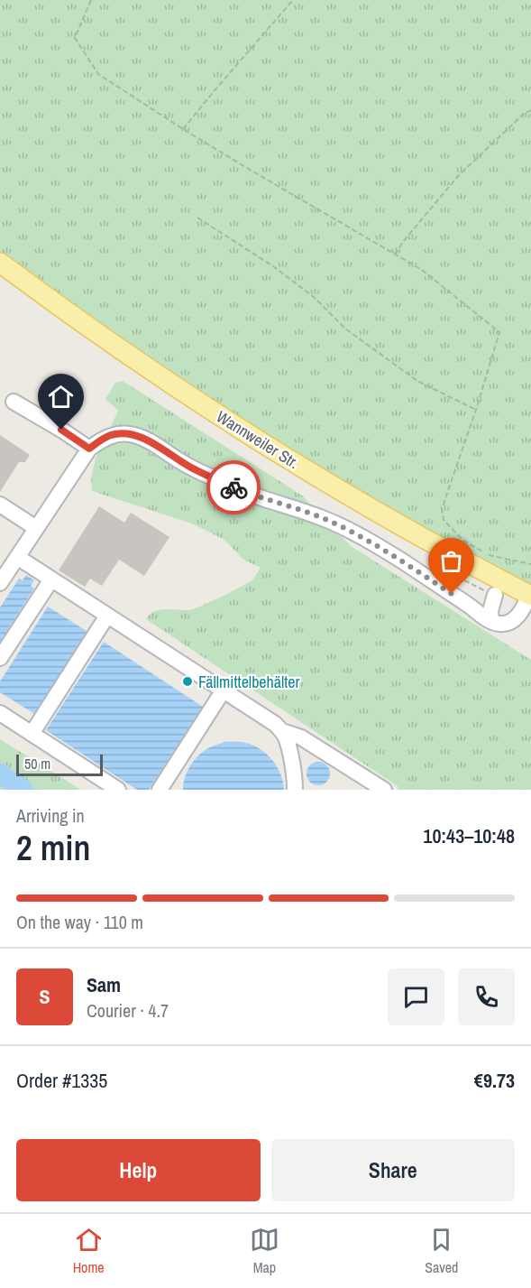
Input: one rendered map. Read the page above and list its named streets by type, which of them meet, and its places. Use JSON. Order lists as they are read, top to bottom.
{
  "streets": {
    "main road": ["Wannweiler Str."]
  },
  "places": ["Fällmittelbehälter"],
  "scale_bar": "50 m",
  "page": {
    "scale": "50 m",
    "heading": ["2 min", "Arriving in", "10:43–10:48"],
    "panel": [
      "Sam",
      "Courier · 4.7",
      "Order #1335",
      "€9.73"
    ],
    "bar": "On the way · 110 m",
    "round": "S",
    "buttons": ["Help", "Share"],
    "tabs": ["Home", "Map", "Saved"]
  }
}
